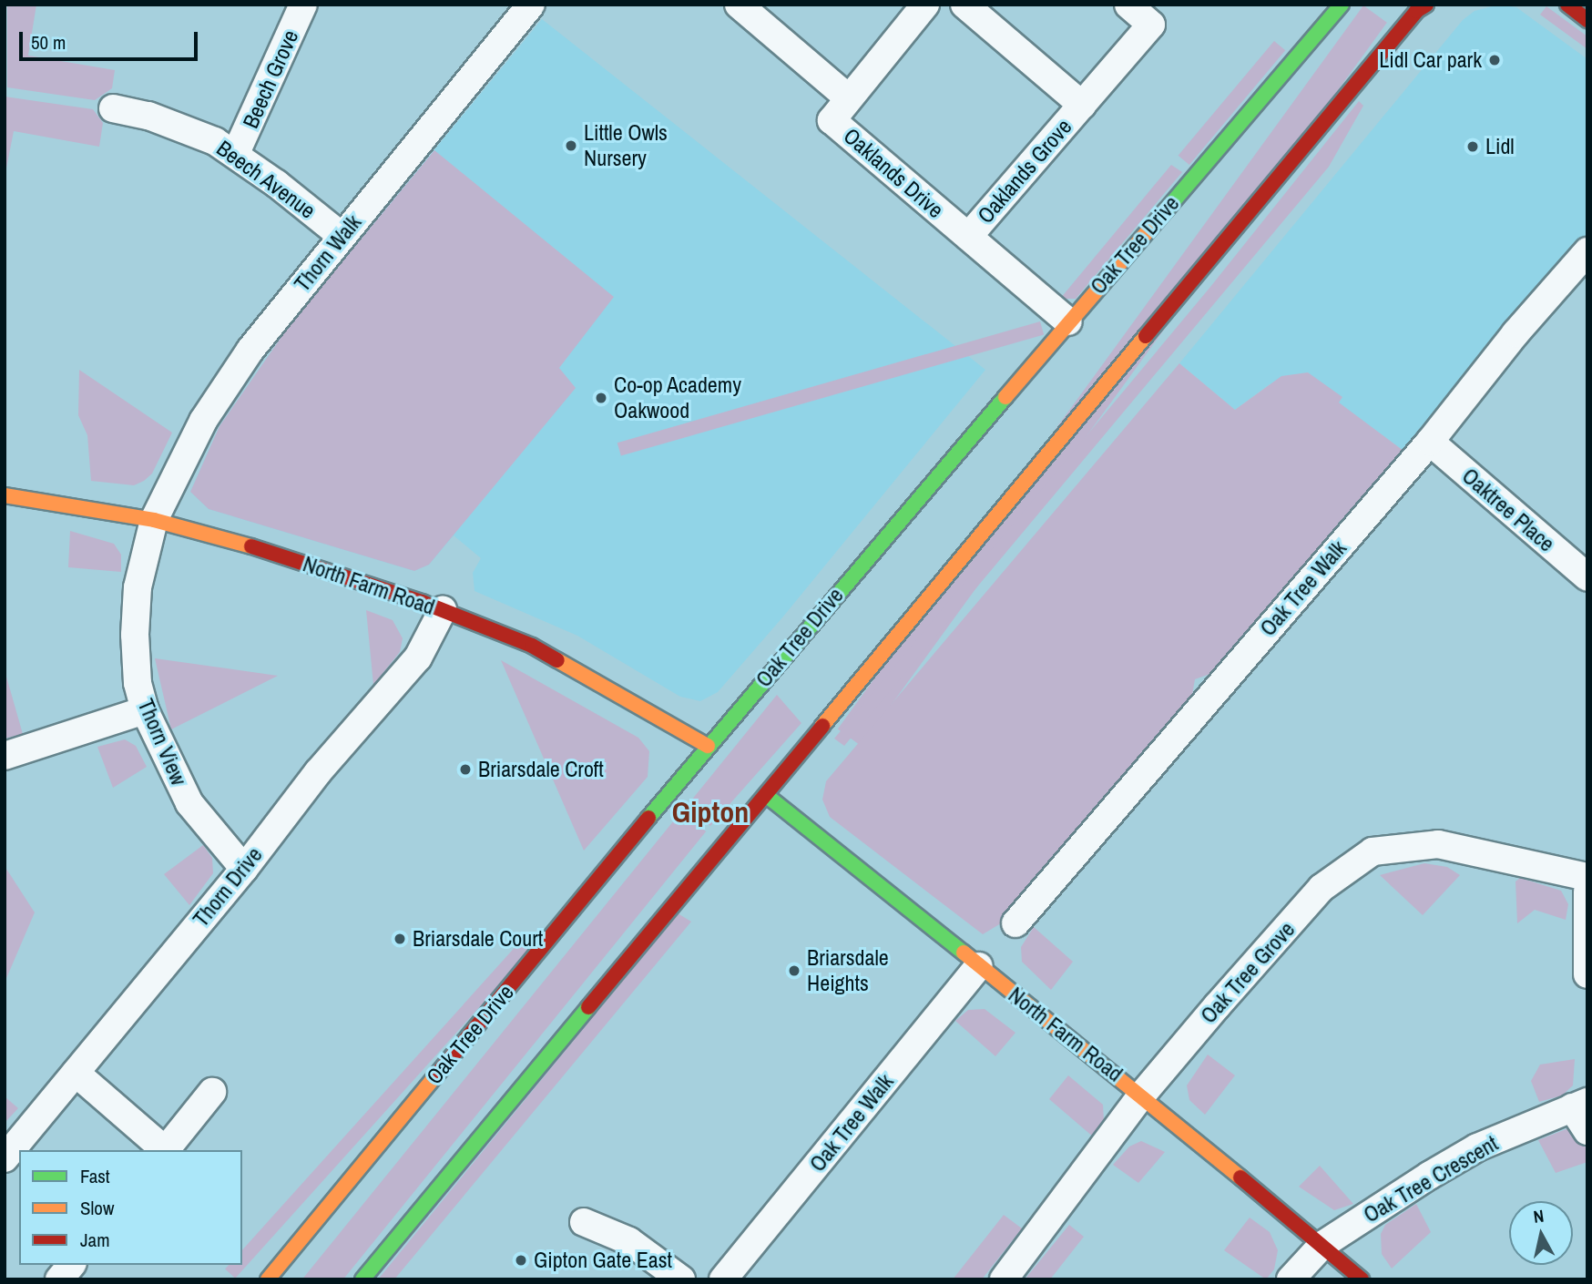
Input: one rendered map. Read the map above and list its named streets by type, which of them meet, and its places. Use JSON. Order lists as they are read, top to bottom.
{
  "streets": {
    "street": [
      "Beech Grove",
      "Oaklands Grove",
      "Oaklands Drive",
      "Beech Avenue",
      "Oak Tree Drive",
      "Thorn Walk",
      "Oaktree Place",
      "North Farm Road",
      "Oak Tree Walk",
      "Thorn View",
      "Thorn Drive",
      "Oak Tree Grove",
      "Oak Tree Crescent"
    ]
  },
  "crossings": [
    ["Beech Grove", "Beech Avenue"],
    ["Oaklands Grove", "Oaklands Drive"],
    ["Oaklands Drive", "Oak Tree Drive"],
    ["Beech Avenue", "Thorn Walk"],
    ["Oak Tree Drive", "North Farm Road"],
    ["Thorn Walk", "North Farm Road"],
    ["Thorn Walk", "Thorn View"],
    ["Oaktree Place", "Oak Tree Walk"],
    ["North Farm Road", "Oak Tree Walk"],
    ["North Farm Road", "Thorn View"],
    ["North Farm Road", "Thorn Drive"],
    ["North Farm Road", "Oak Tree Grove"],
    ["North Farm Road", "Oak Tree Crescent"],
    ["Thorn View", "Thorn Drive"]
  ],
  "districts": ["Gipton"],
  "places": [
    "Lidl Car park",
    "Little Owls Nursery",
    "Lidl",
    "Co-op Academy Oakwood",
    "Briarsdale Croft",
    "Briarsdale Court",
    "Briarsdale Heights",
    "Gipton Gate East"
  ],
  "legend": ["Fast", "Slow", "Jam"],
  "scale_bar": "50 m",
  "north": "top"
}
